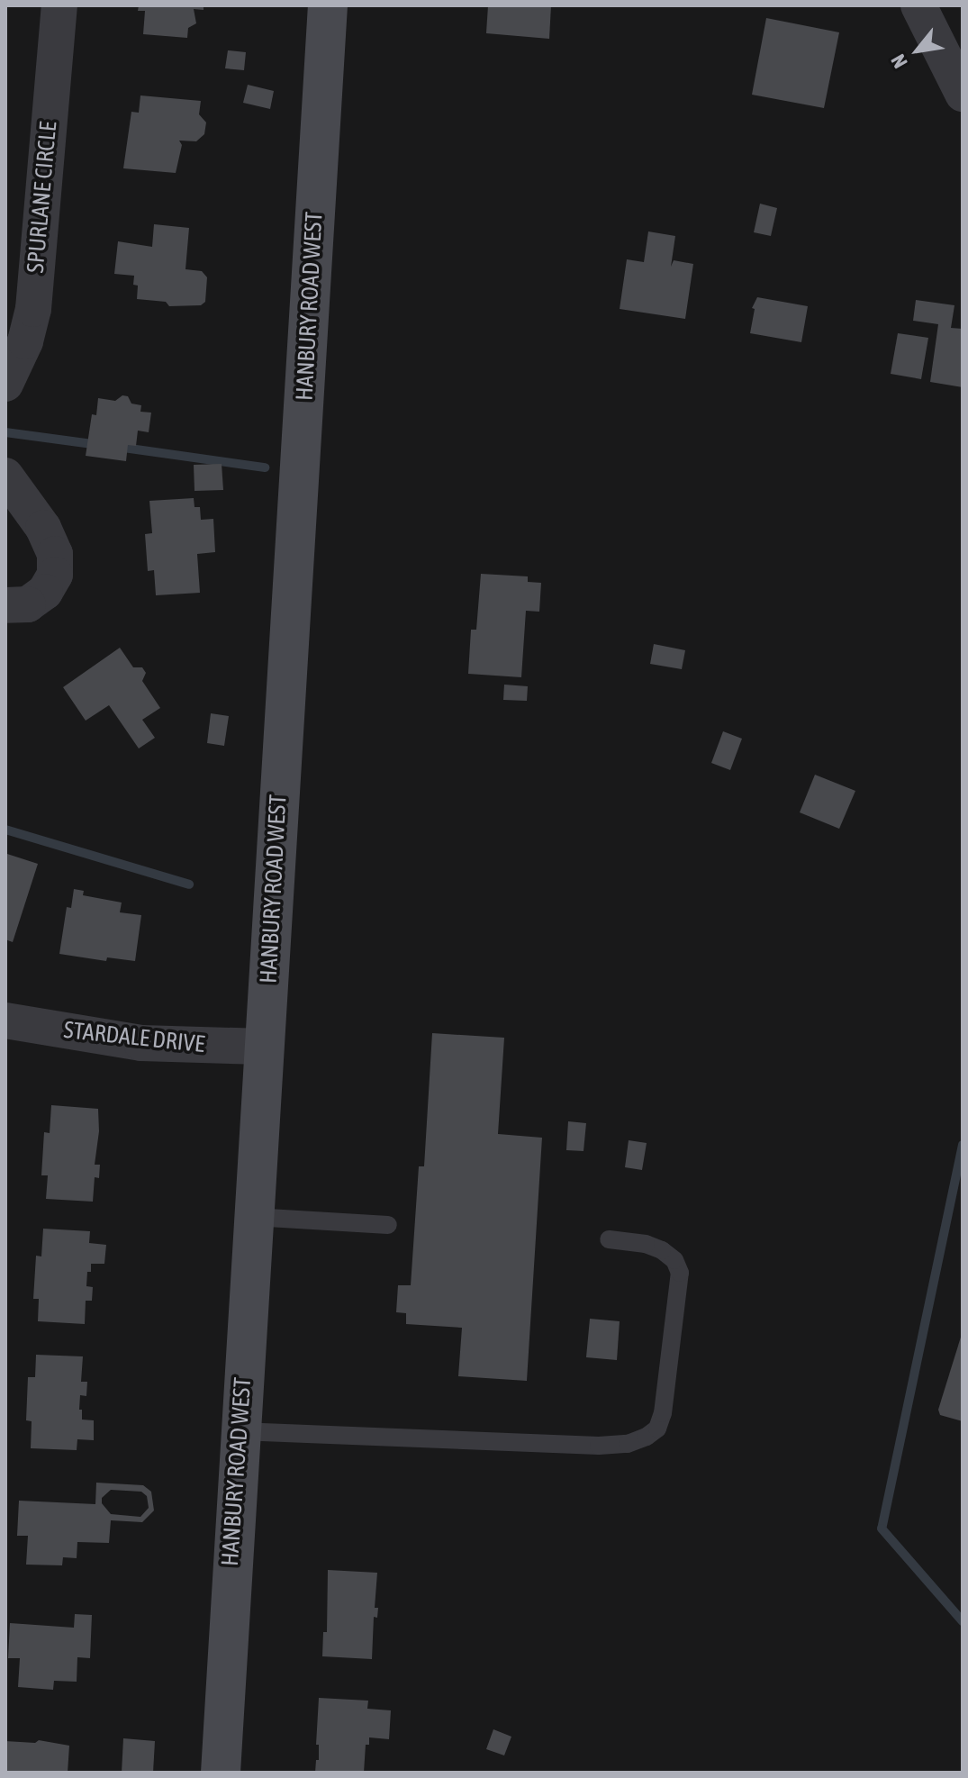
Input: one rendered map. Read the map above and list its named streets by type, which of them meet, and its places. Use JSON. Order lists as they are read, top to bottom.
{
  "streets": {
    "main road": ["HANBURY ROAD WEST"],
    "street": ["SPURLANE CIRCLE", "STARDALE DRIVE"]
  },
  "crossings": [
    ["HANBURY ROAD WEST", "STARDALE DRIVE"]
  ],
  "north": "bottom left"
}
